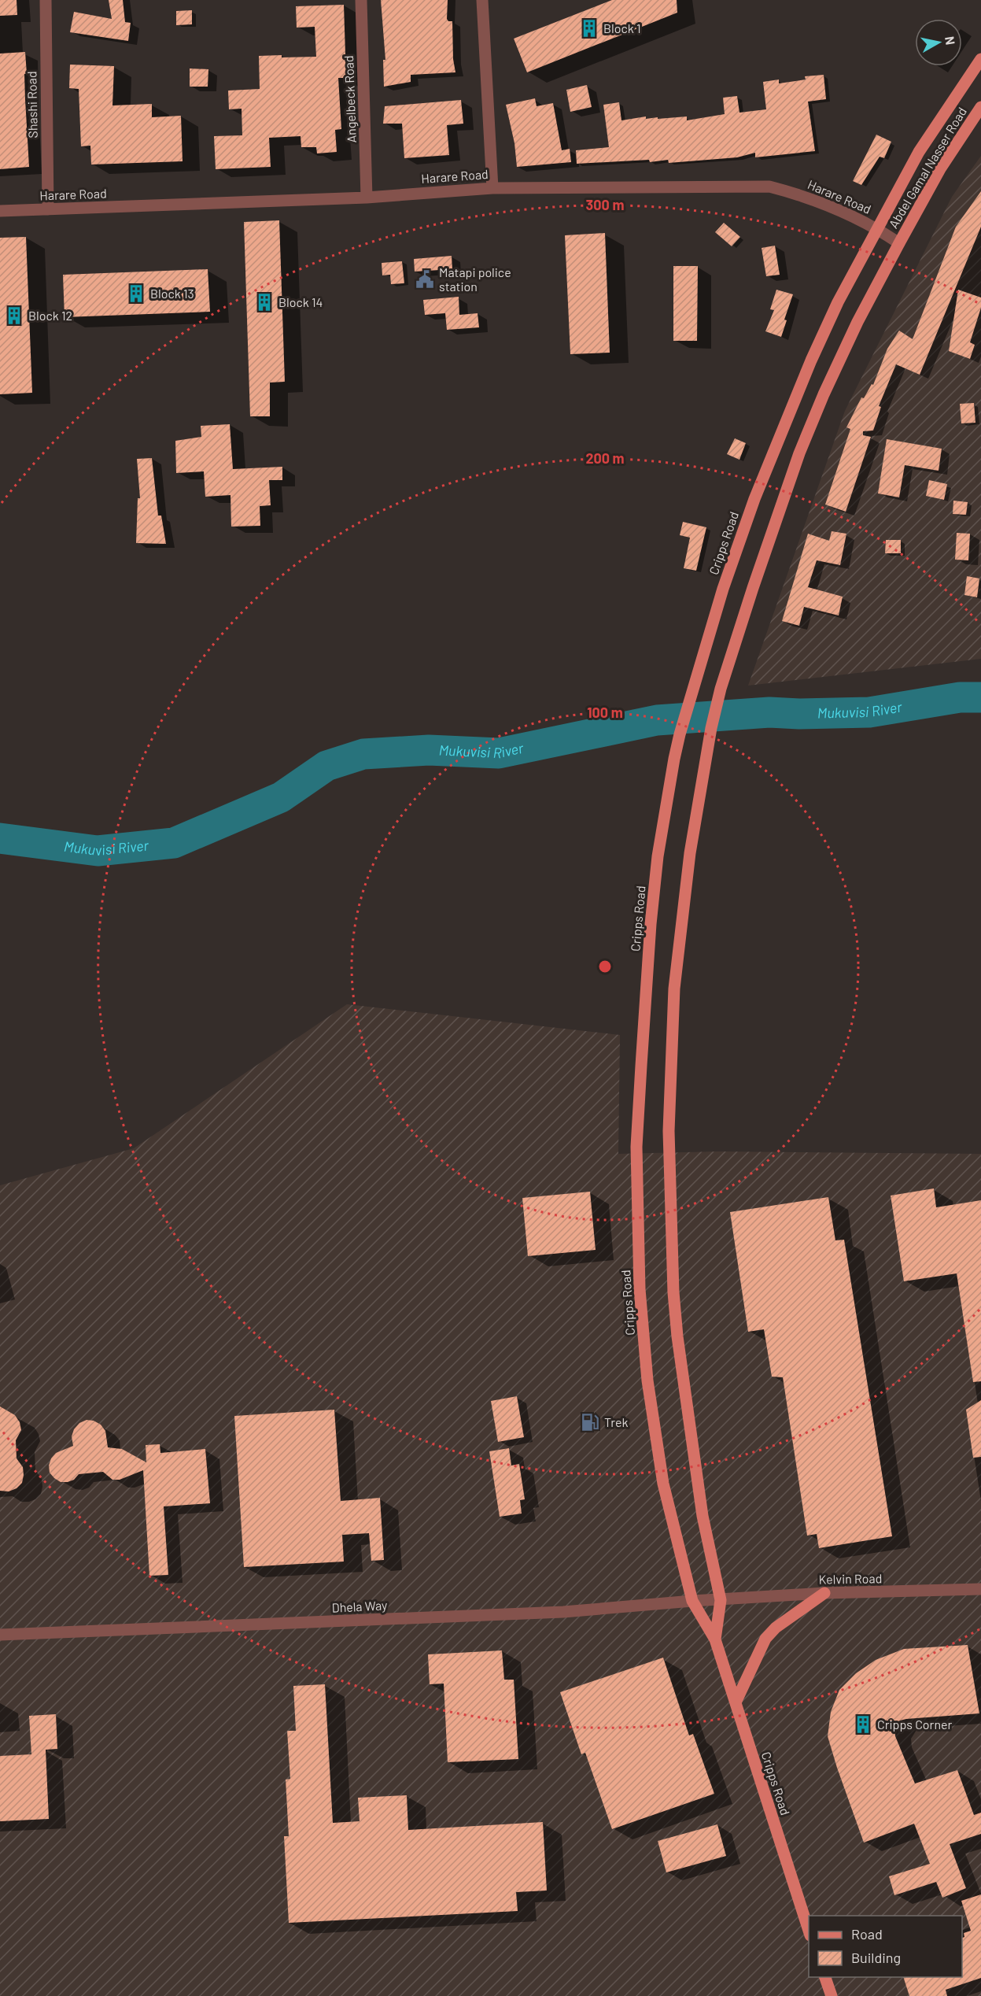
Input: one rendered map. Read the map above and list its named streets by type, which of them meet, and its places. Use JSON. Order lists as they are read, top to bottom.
{
  "streets": {
    "main road": ["Abdel Gamal Nasser Road", "Cripps Road"],
    "street": [
      "Angelbeck Road",
      "Shashi Road",
      "Harare Road",
      "Kelvin Road",
      "Dhela Way"
    ]
  },
  "crossings": [
    ["Angelbeck Road", "Harare Road"],
    ["Shashi Road", "Harare Road"],
    ["Abdel Gamal Nasser Road", "Harare Road"],
    ["Abdel Gamal Nasser Road", "Cripps Road"],
    ["Harare Road", "Cripps Road"],
    ["Cripps Road", "Kelvin Road"],
    ["Cripps Road", "Dhela Way"],
    ["Kelvin Road", "Dhela Way"]
  ],
  "water": ["Mukuvisi River"],
  "places": {
    "building": [
      "Block 1",
      "Block 13",
      "Block 14",
      "Block 12",
      "Cripps Corner"
    ],
    "public building": ["Matapi police station"],
    "fuel station": ["Trek"]
  },
  "legend": ["Road", "Building"],
  "north": "right",
  "rings": ["300 m", "200 m", "100 m"]
}
